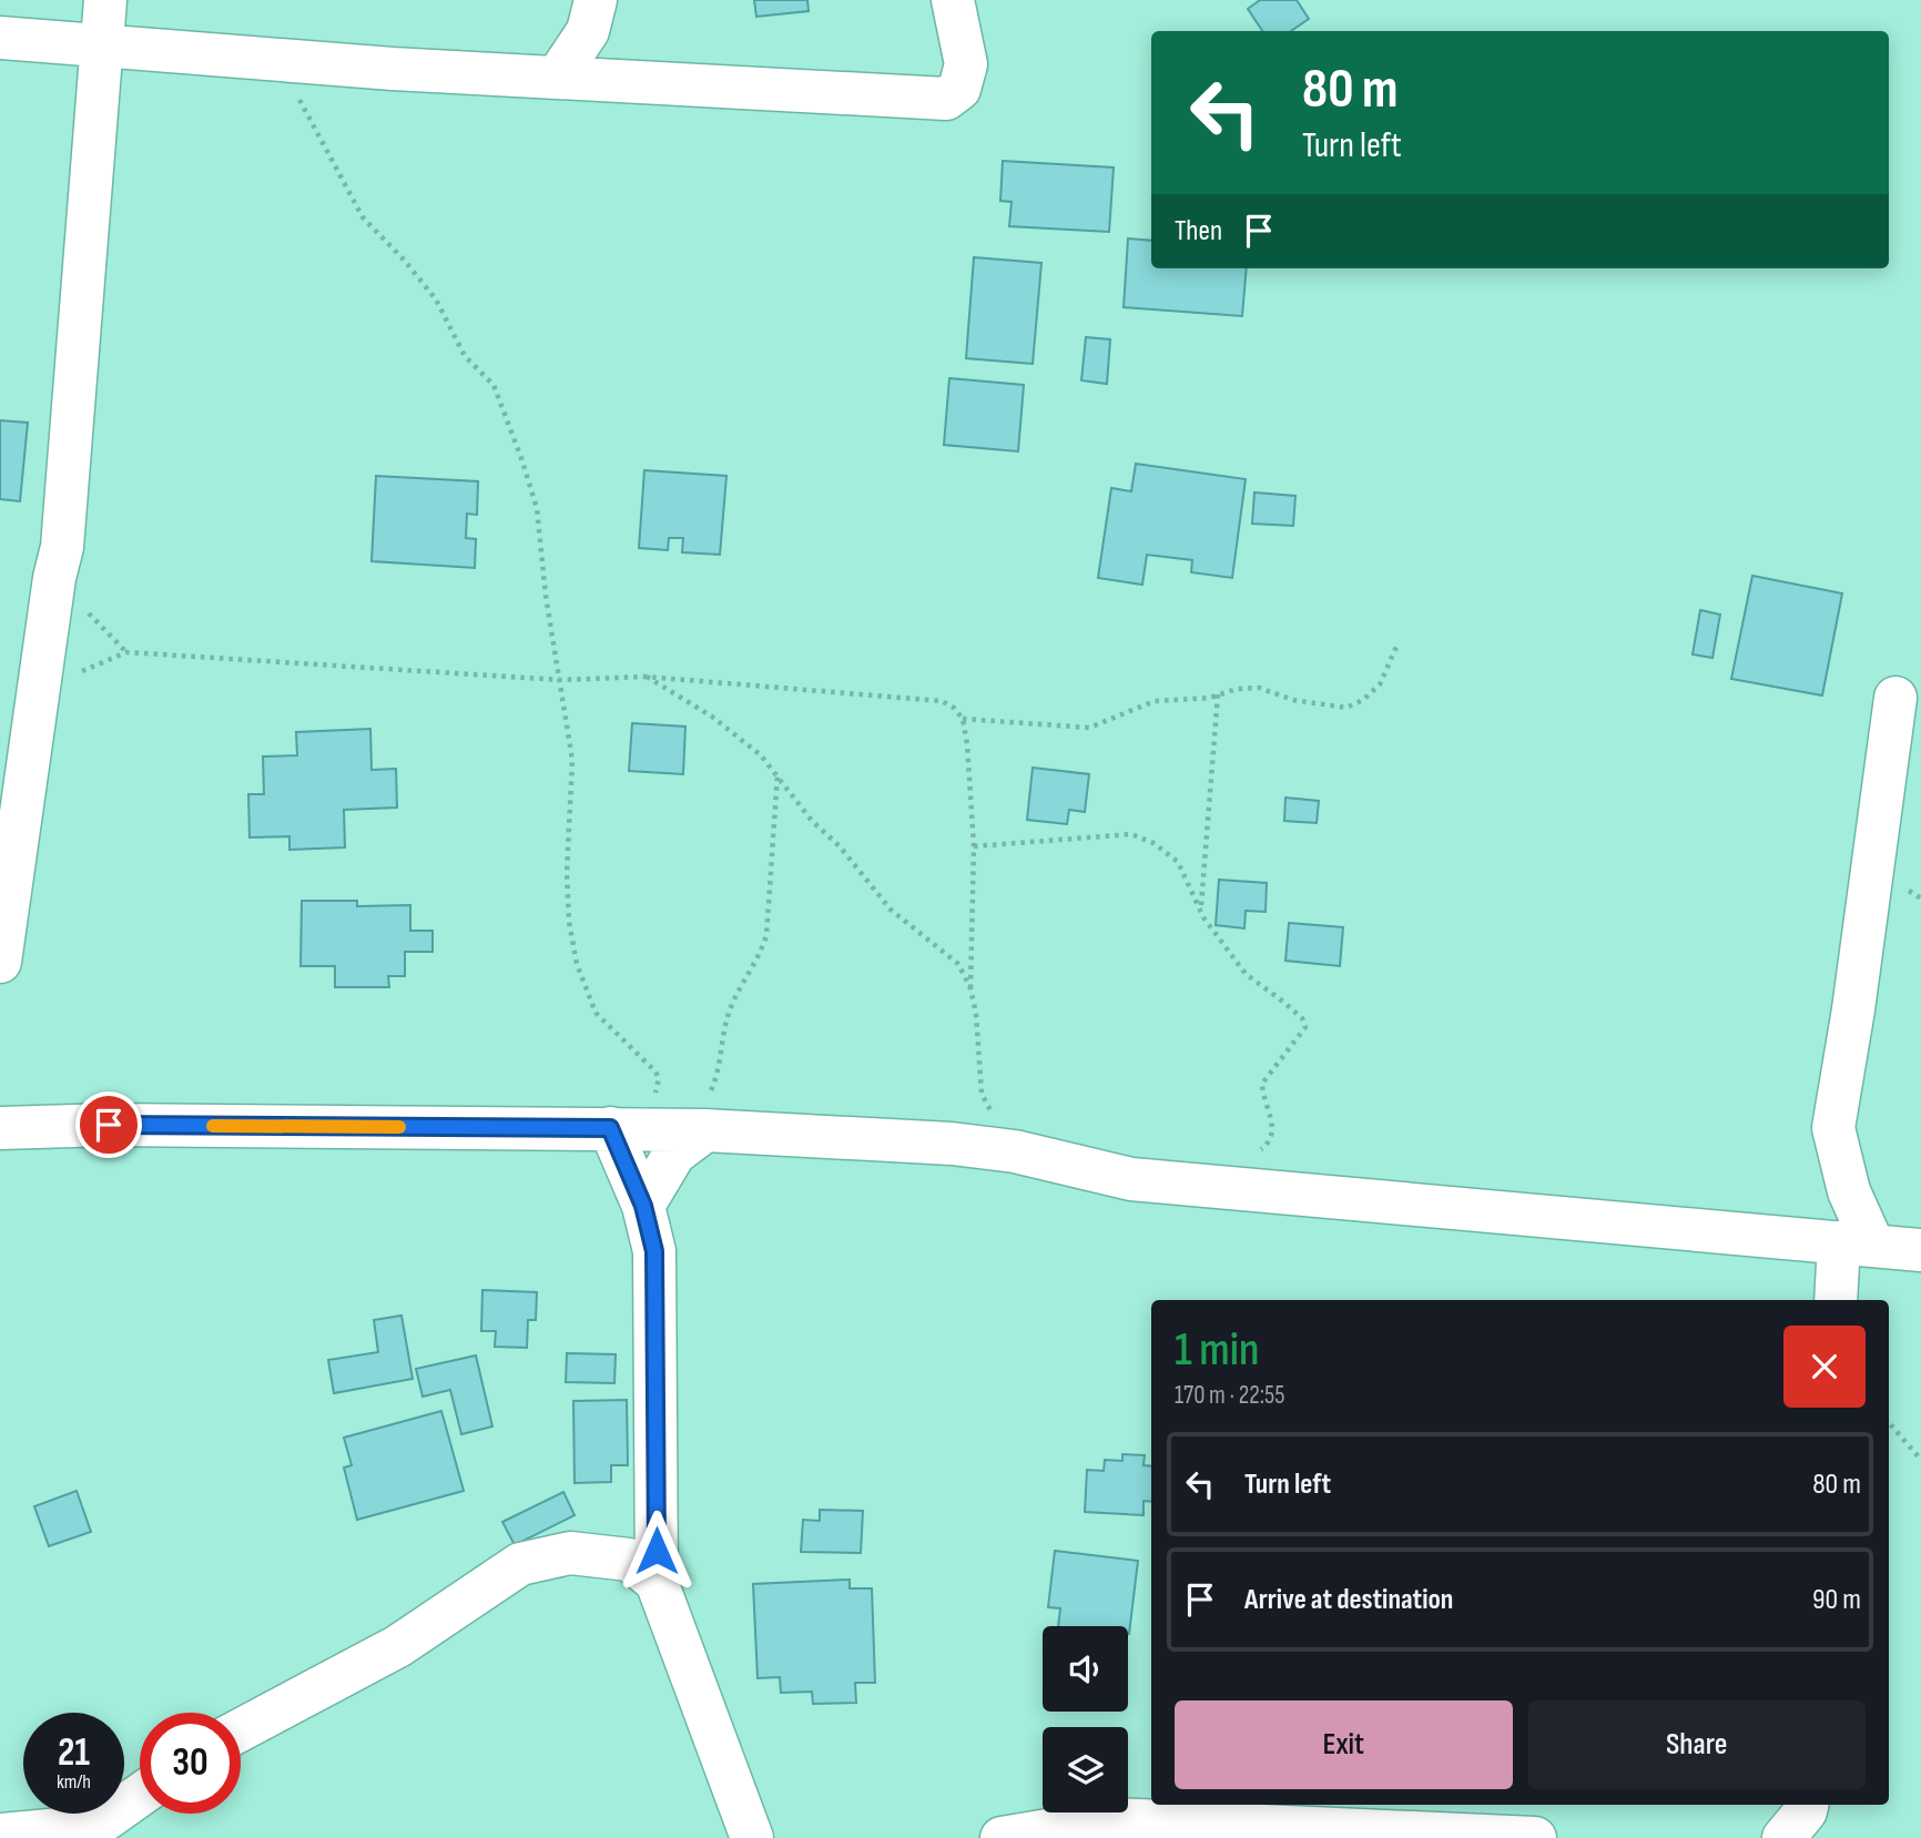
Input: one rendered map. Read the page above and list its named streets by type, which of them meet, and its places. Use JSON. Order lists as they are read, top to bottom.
{
  "page": {
    "turn": ["80 m", "Turn left"],
    "then": "Then",
    "heading": ["1 min", "170 m · 22:55"],
    "list": [
      {
        "name": "Turn left",
        "value": "80 m"
      },
      {
        "name": "Arrive at destination",
        "value": "90 m"
      }
    ],
    "buttons": ["Exit", "Share"],
    "speed": "21 km/h",
    "limit": "30"
  }
}
